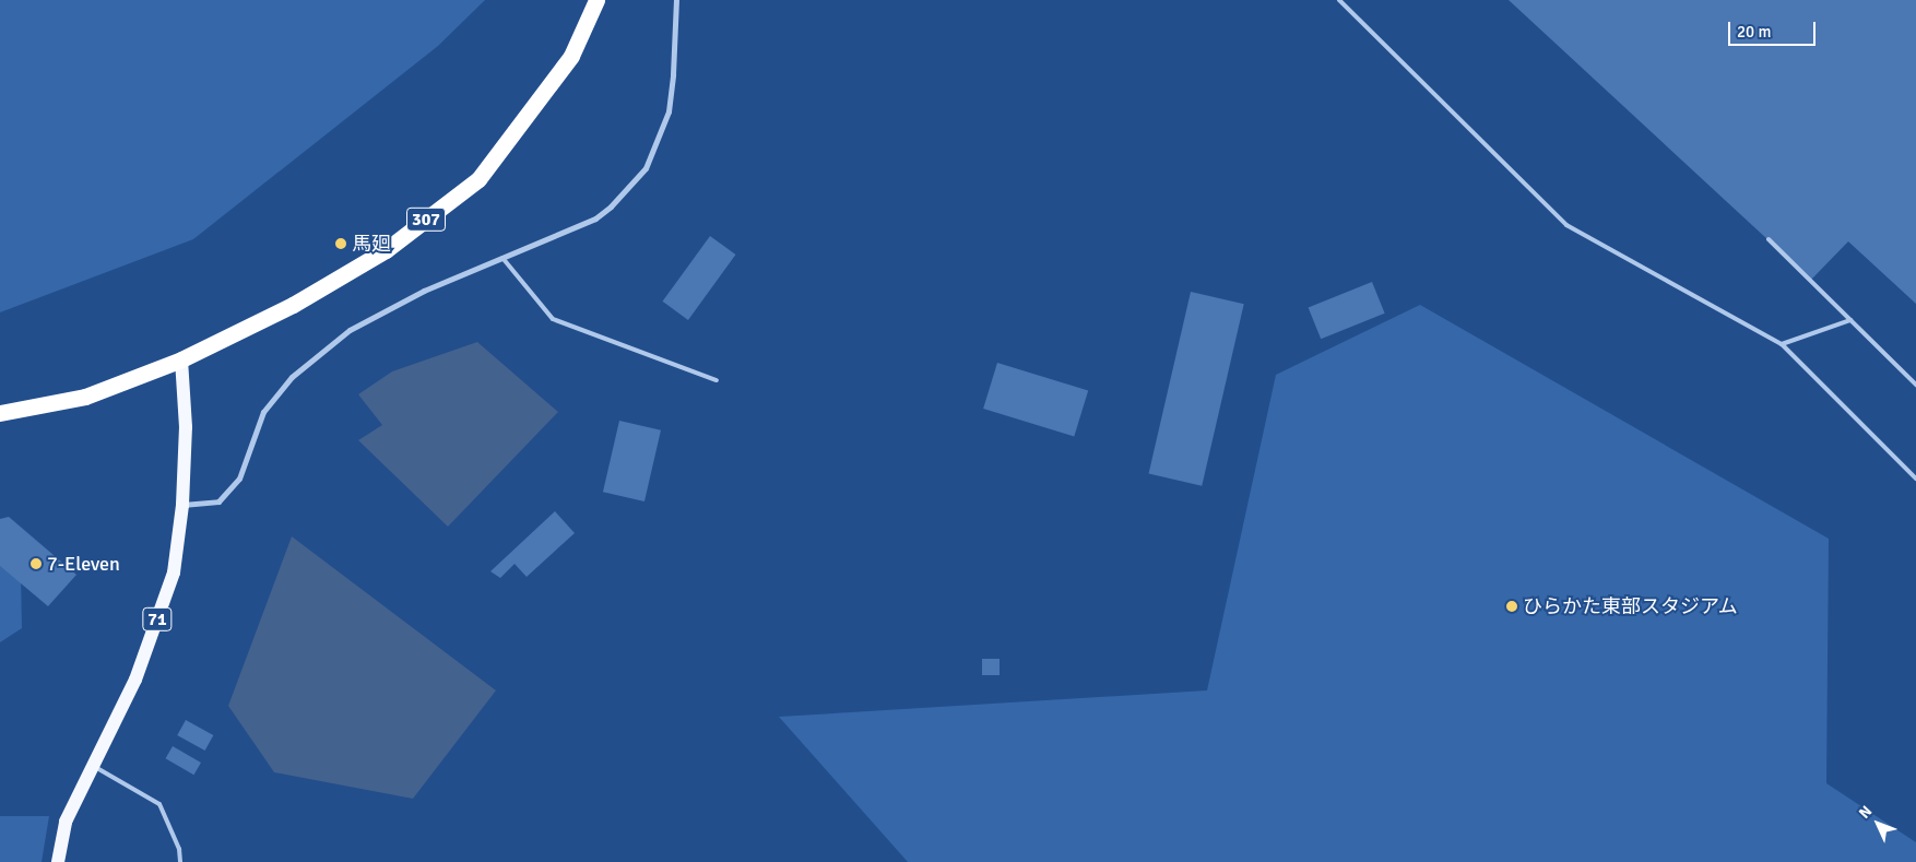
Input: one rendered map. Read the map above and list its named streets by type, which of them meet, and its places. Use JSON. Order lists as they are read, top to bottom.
{
  "streets": {
    "highway": ["307"],
    "main road": ["71"]
  },
  "crossings": [
    ["307", "71"]
  ],
  "places": ["馬廻", "7-Eleven", "ひらかた東部スタジアム"],
  "scale_bar": "20 m",
  "north": "top left"
}
